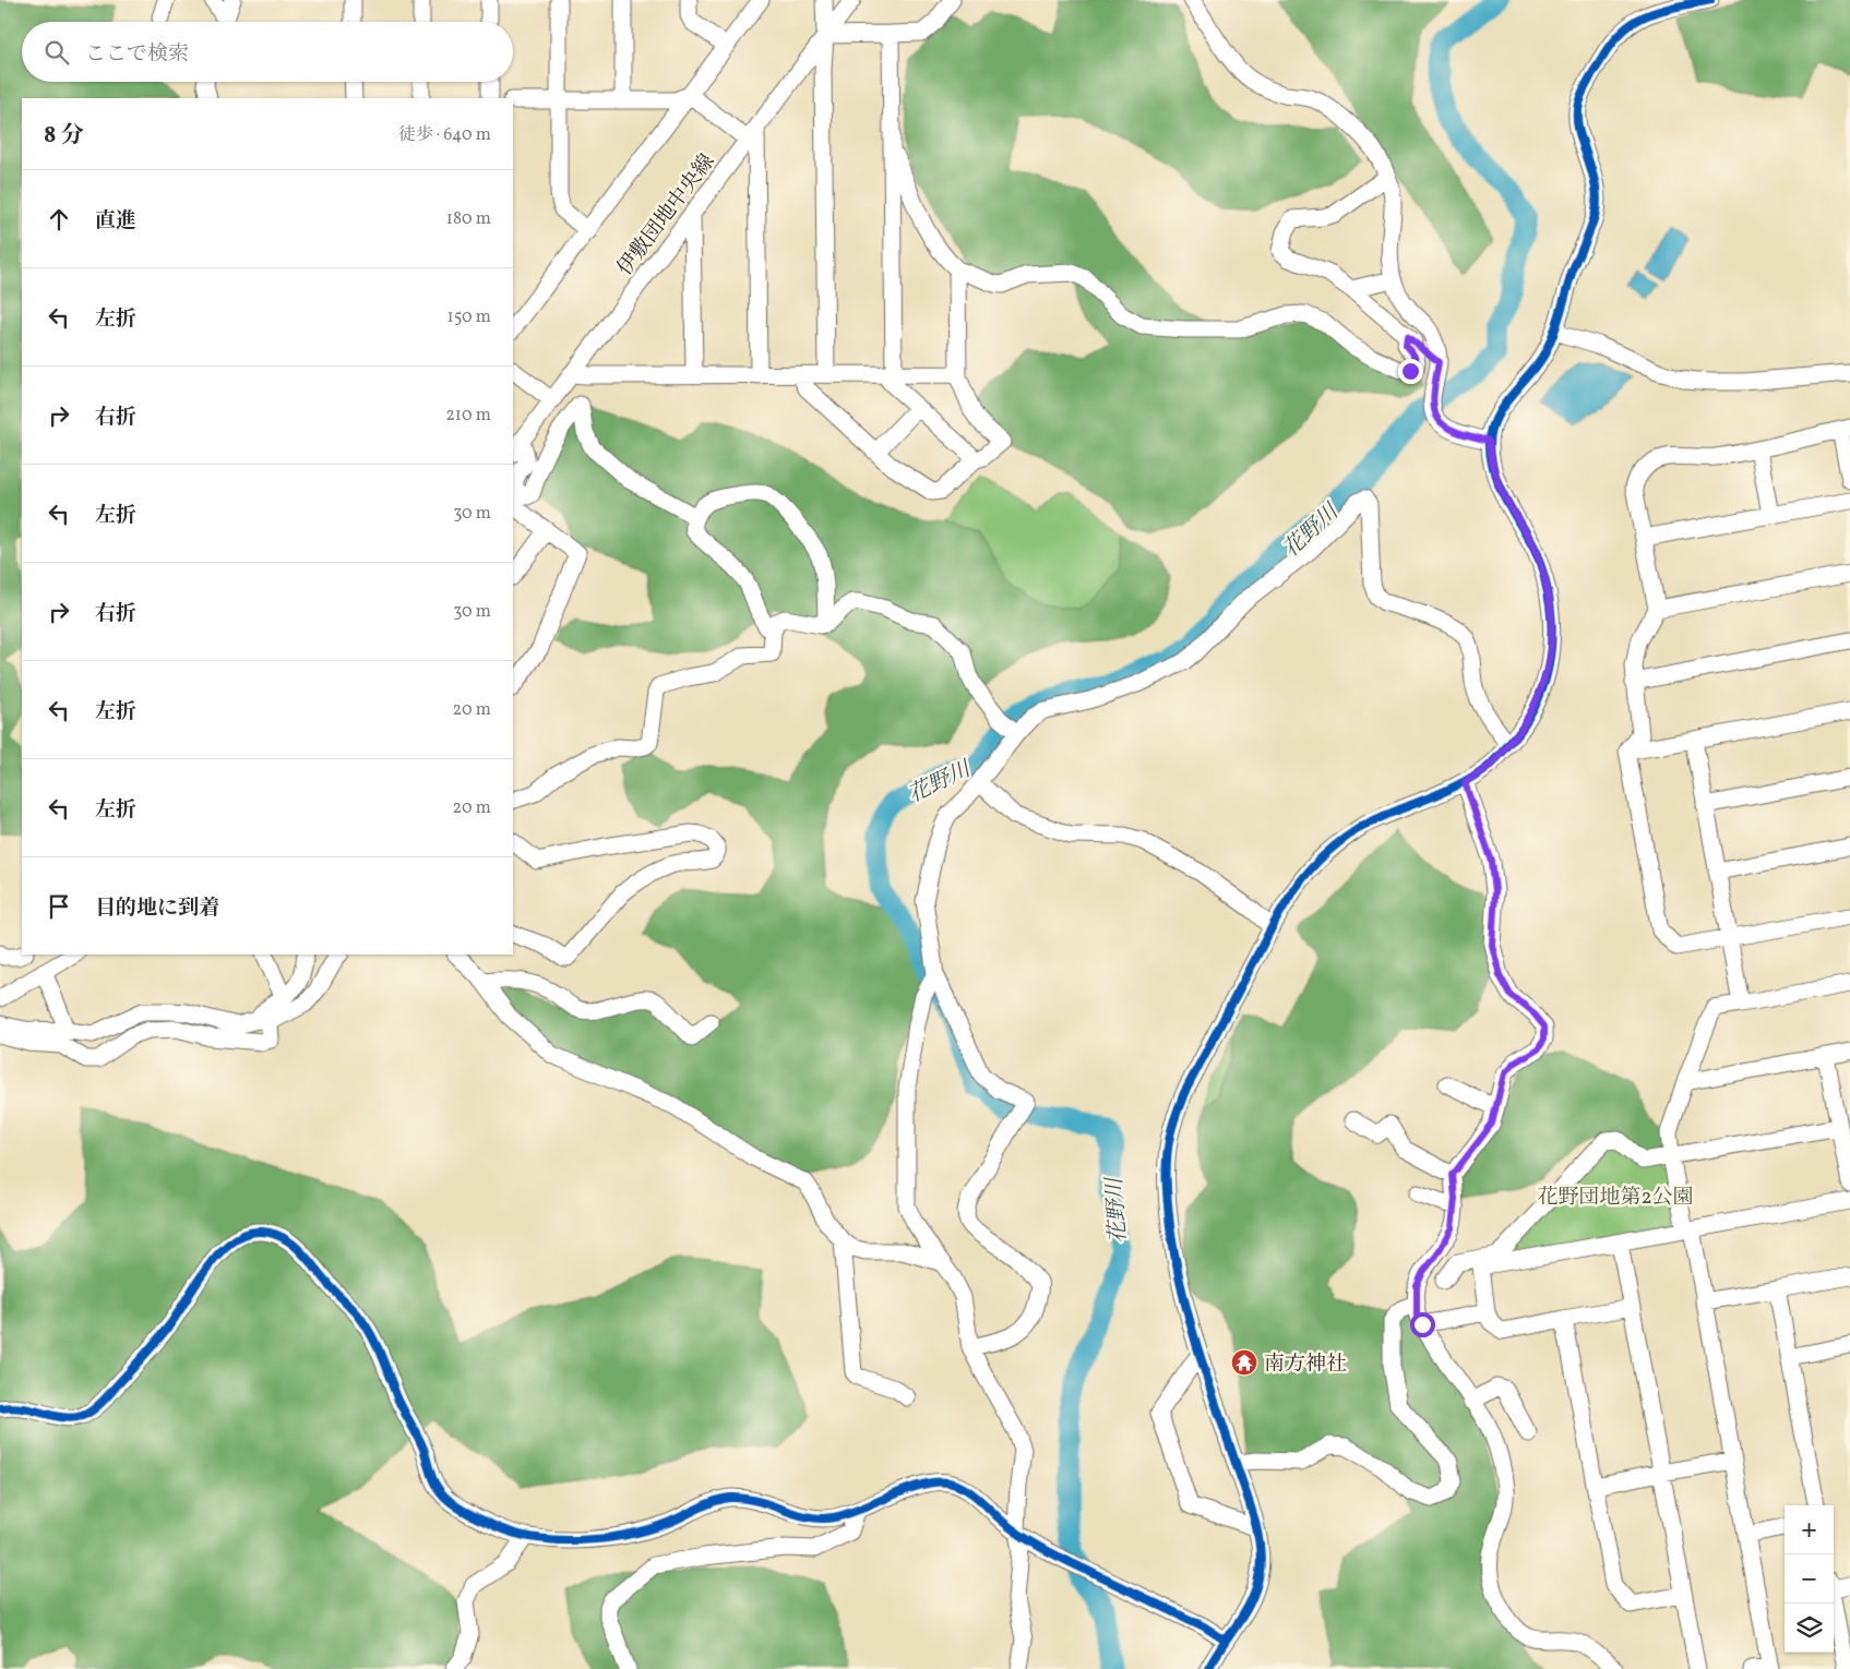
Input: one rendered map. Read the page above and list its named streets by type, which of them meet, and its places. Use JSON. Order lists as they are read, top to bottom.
{
  "streets": {
    "street": ["伊敷団地中央線"]
  },
  "water": ["花野川"],
  "parks": ["花野団地第2公園"],
  "places": {
    "temple": ["南方神社"]
  },
  "page": {
    "search": "ここで検索",
    "heading": ["8 分", "徒歩 · 640 m"],
    "list": [
      ["直進", "180 m"],
      ["左折", "150 m"],
      ["右折", "210 m"],
      ["左折", "30 m"],
      ["右折", "30 m"],
      ["左折", "20 m"],
      ["左折", "20 m"],
      "目的地に到着"
    ],
    "map_buttons": ["+", "−"]
  }
}
